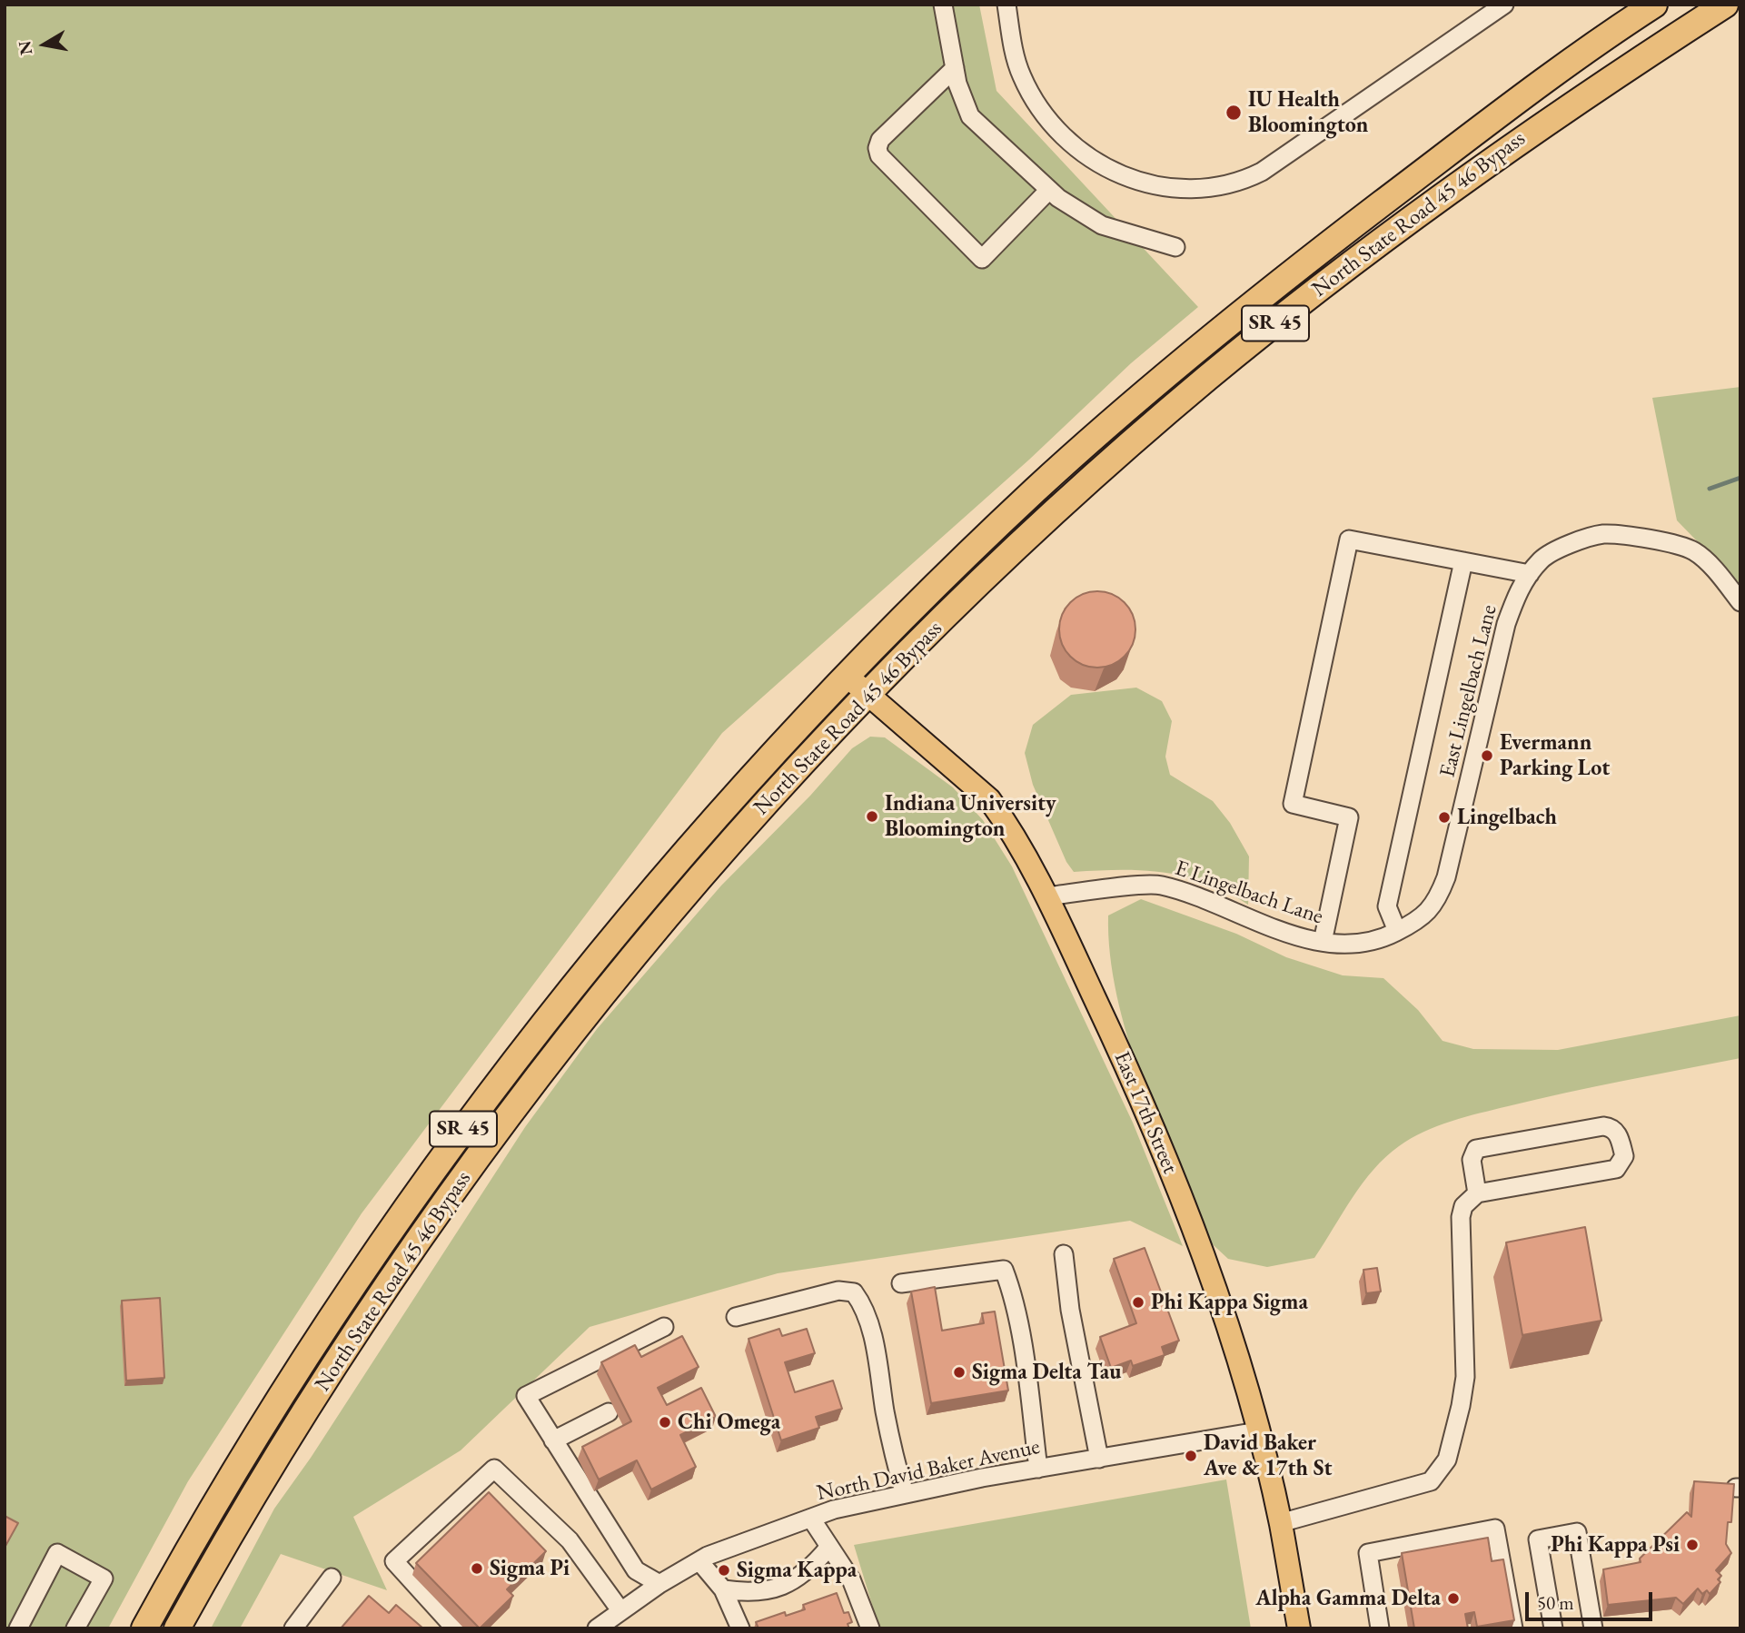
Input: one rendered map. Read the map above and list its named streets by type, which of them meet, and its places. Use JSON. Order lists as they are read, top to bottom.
{
  "streets": {
    "highway": ["North State Road 45 46 Bypass", "SR 45"],
    "main road": ["East 17th Street"],
    "street": ["East Lingelbach Lane", "E Lingelbach Lane", "North David Baker Avenue"]
  },
  "crossings": [
    ["North State Road 45 46 Bypass", "SR 45"],
    ["North State Road 45 46 Bypass", "East 17th Street"],
    ["SR 45", "East 17th Street"],
    ["East Lingelbach Lane", "E Lingelbach Lane"],
    ["E Lingelbach Lane", "East 17th Street"],
    ["East 17th Street", "North David Baker Avenue"]
  ],
  "places": [
    "IU Health Bloomington",
    "Evermann Parking Lot",
    "Indiana University Bloomington",
    "Lingelbach",
    "Phi Kappa Sigma",
    "Sigma Delta Tau",
    "Chi Omega",
    "David Baker Ave & 17th St",
    "Phi Kappa Psi",
    "Sigma Pi",
    "Sigma Kappa",
    "Alpha Gamma Delta"
  ],
  "scale_bar": "50 m",
  "north": "left"
}
